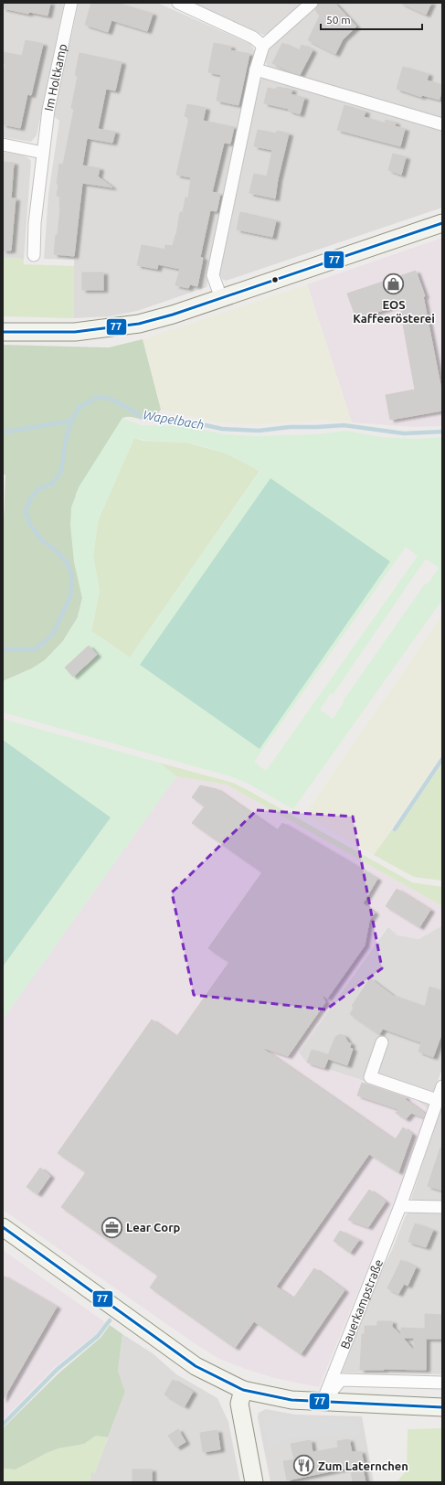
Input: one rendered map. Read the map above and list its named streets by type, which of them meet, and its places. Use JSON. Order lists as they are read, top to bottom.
{
  "streets": {
    "street": ["Im Holtkamp", "Bauerkampstraße"]
  },
  "water": ["Wapelbach"],
  "places": {
    "shop": ["EOS Kaffeerösterei"],
    "office": ["Lear Corp"],
    "restaurant": ["Zum Laternchen"]
  },
  "lines": ["transit line 77"],
  "scale_bar": "50 m"
}
